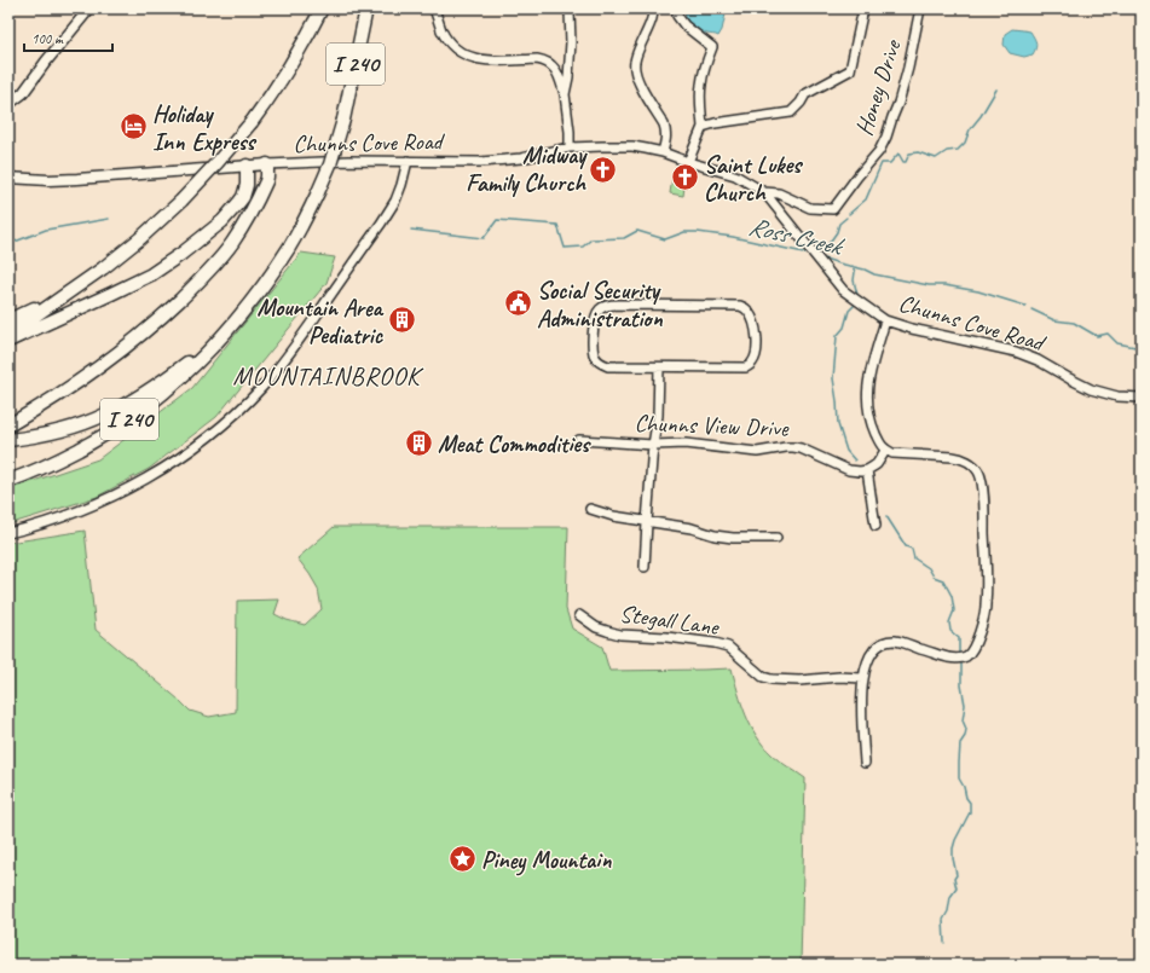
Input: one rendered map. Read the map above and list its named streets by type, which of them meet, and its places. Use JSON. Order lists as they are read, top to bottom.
{
  "streets": {
    "highway": ["I 240"],
    "main road": ["Chunns Cove Road"],
    "street": ["Honey Drive", "Chunns View Drive", "Stegall Lane"]
  },
  "crossings": [
    ["Honey Drive", "Chunns Cove Road"]
  ],
  "districts": ["MOUNTAINBROOK"],
  "water": ["Ross Creek"],
  "places": {
    "hotel": ["Holiday Inn Express"],
    "church": ["Midway Family Church", "Saint Lukes Church"],
    "public building": ["Social Security Administration"],
    "building": ["Mountain Area Pediatric", "Meat Commodities"],
    "place": ["Piney Mountain"]
  },
  "scale_bar": "100 m"
}
